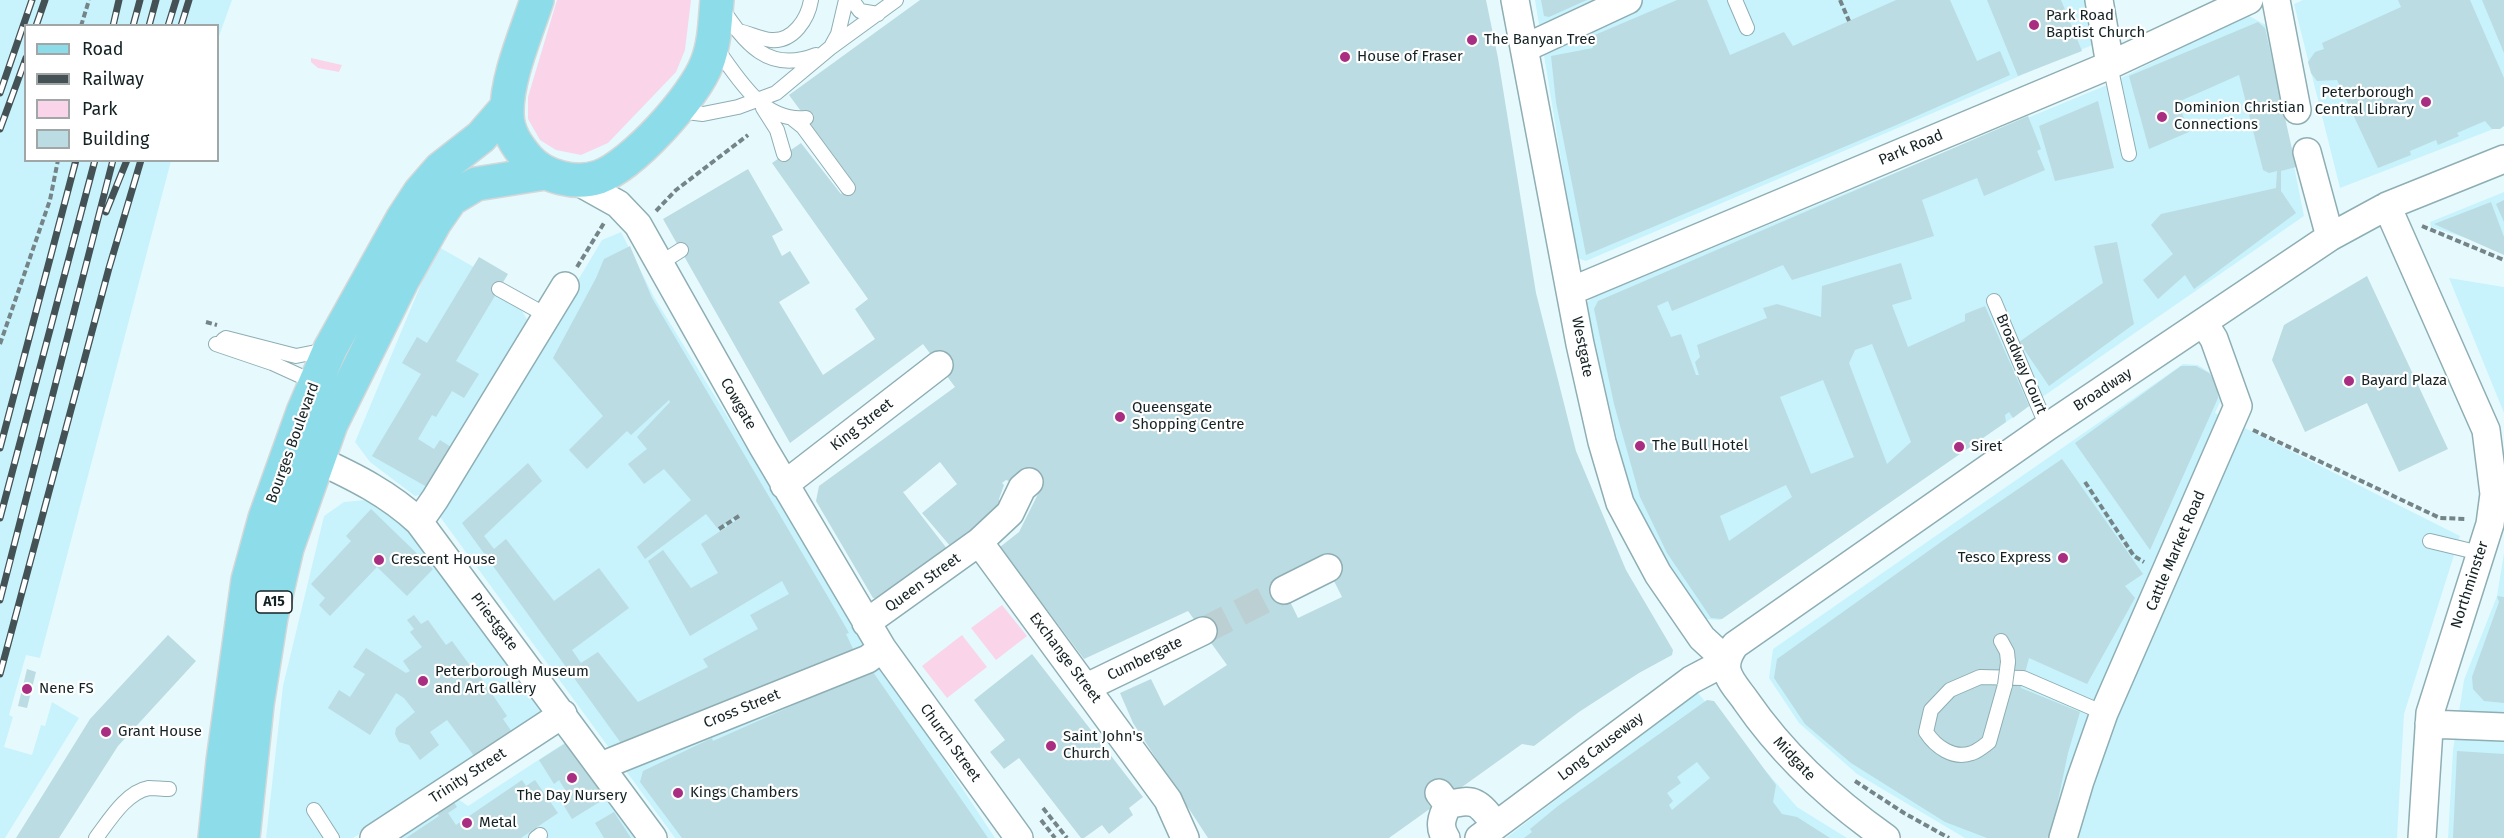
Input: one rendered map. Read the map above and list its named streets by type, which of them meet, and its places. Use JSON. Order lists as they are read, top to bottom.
{
  "streets": {
    "main road": ["Bourges Boulevard", "A15"],
    "street": [
      "Park Road",
      "Westgate",
      "Broadway",
      "Cowgate",
      "King Street",
      "Cattle Market Road",
      "Queen Street",
      "Northminster",
      "Priestgate",
      "Exchange Street",
      "Cumbergate",
      "Cross Street",
      "Church Street",
      "Long Causeway",
      "Midgate",
      "Trinity Street"
    ],
    "lane": ["Broadway Court"]
  },
  "crossings": [
    ["Park Road", "Westgate"],
    ["Westgate", "Broadway"],
    ["Westgate", "Long Causeway"],
    ["Westgate", "Midgate"],
    ["Broadway Court", "Broadway"],
    ["Broadway", "Cattle Market Road"],
    ["Broadway", "Northminster"],
    ["Broadway", "Long Causeway"],
    ["Broadway", "Midgate"],
    ["Cowgate", "King Street"],
    ["Cowgate", "Bourges Boulevard"],
    ["Cowgate", "Queen Street"],
    ["Cowgate", "Cross Street"],
    ["Cowgate", "Church Street"],
    ["Bourges Boulevard", "Priestgate"],
    ["Queen Street", "Exchange Street"],
    ["Priestgate", "Cross Street"],
    ["Priestgate", "Trinity Street"],
    ["Exchange Street", "Cumbergate"],
    ["Cross Street", "Church Street"],
    ["Long Causeway", "Midgate"]
  ],
  "places": [
    "Park Road Baptist Church",
    "The Banyan Tree",
    "House of Fraser",
    "Peterborough Central Library",
    "Dominion Christian Connections",
    "Bayard Plaza",
    "Queensgate Shopping Centre",
    "The Bull Hotel",
    "Siret",
    "Tesco Express",
    "Crescent House",
    "Peterborough Museum and Art Gallery",
    "Nene FS",
    "Grant House",
    "Saint John's Church",
    "The Day Nursery",
    "Kings Chambers",
    "Metal"
  ],
  "legend": [
    "Road",
    "Railway",
    "Park",
    "Building"
  ]
}
